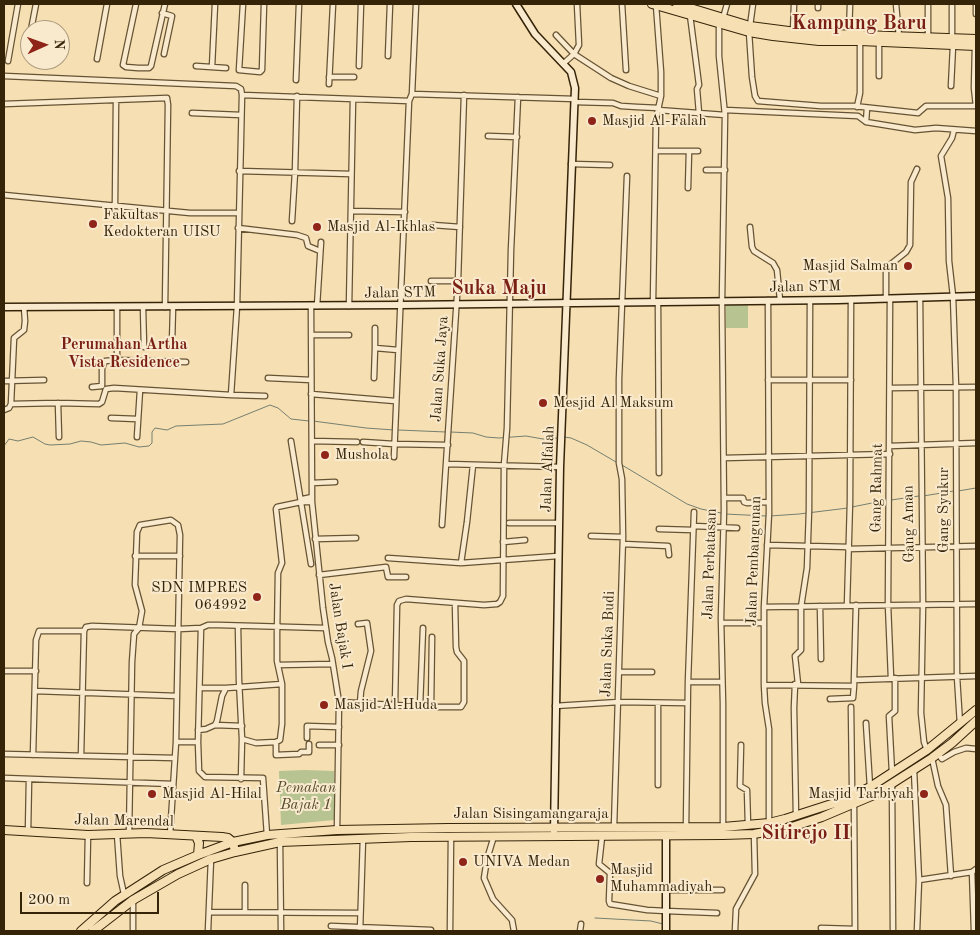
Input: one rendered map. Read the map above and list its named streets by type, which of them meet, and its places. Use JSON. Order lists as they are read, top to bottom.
{
  "streets": {
    "main road": ["Jalan Sisingamangaraja", "Jalan Marendal"],
    "street": [
      "Jalan STM",
      "Jalan Suka Jaya",
      "Jalan Alfalah",
      "Gang Rahmat",
      "Gang Syukur",
      "Gang Aman",
      "Jalan Pembangunan",
      "Jalan Perbatasan",
      "Jalan Bajak I",
      "Jalan Suka Budi"
    ]
  },
  "crossings": [
    ["Jalan STM", "Jalan Suka Jaya"],
    ["Jalan STM", "Jalan Alfalah"],
    ["Jalan STM", "Gang Rahmat"],
    ["Jalan STM", "Gang Syukur"],
    ["Jalan STM", "Gang Aman"],
    ["Jalan STM", "Jalan Pembangunan"],
    ["Jalan STM", "Jalan Perbatasan"],
    ["Jalan STM", "Jalan Bajak I"],
    ["Jalan STM", "Jalan Suka Budi"],
    ["Jalan Alfalah", "Jalan Sisingamangaraja"],
    ["Gang Rahmat", "Jalan Sisingamangaraja"],
    ["Gang Syukur", "Jalan Sisingamangaraja"],
    ["Gang Aman", "Jalan Sisingamangaraja"],
    ["Jalan Pembangunan", "Jalan Sisingamangaraja"],
    ["Jalan Perbatasan", "Jalan Sisingamangaraja"],
    ["Jalan Bajak I", "Jalan Sisingamangaraja"],
    ["Jalan Suka Budi", "Jalan Sisingamangaraja"],
    ["Jalan Sisingamangaraja", "Jalan Marendal"]
  ],
  "districts": [
    "Kampung Baru",
    "Suka Maju",
    "Perumahan Artha Vista Residence",
    "Sitirejo II"
  ],
  "parks": ["Pemakan Bajak 1"],
  "places": [
    "Masjid Al-Falah",
    "Fakultas Kedokteran UISU",
    "Masjid Al-Ikhlas",
    "Masjid Salman",
    "Mesjid Al Maksum",
    "Mushola",
    "SDN IMPRES 064992",
    "Masjid Al-Huda",
    "Masjid Al-Hilal",
    "Masjid Tarbiyah",
    "UNIVA Medan",
    "Masjid Muhammadiyah"
  ],
  "scale_bar": "200 m",
  "north": "right"
}
